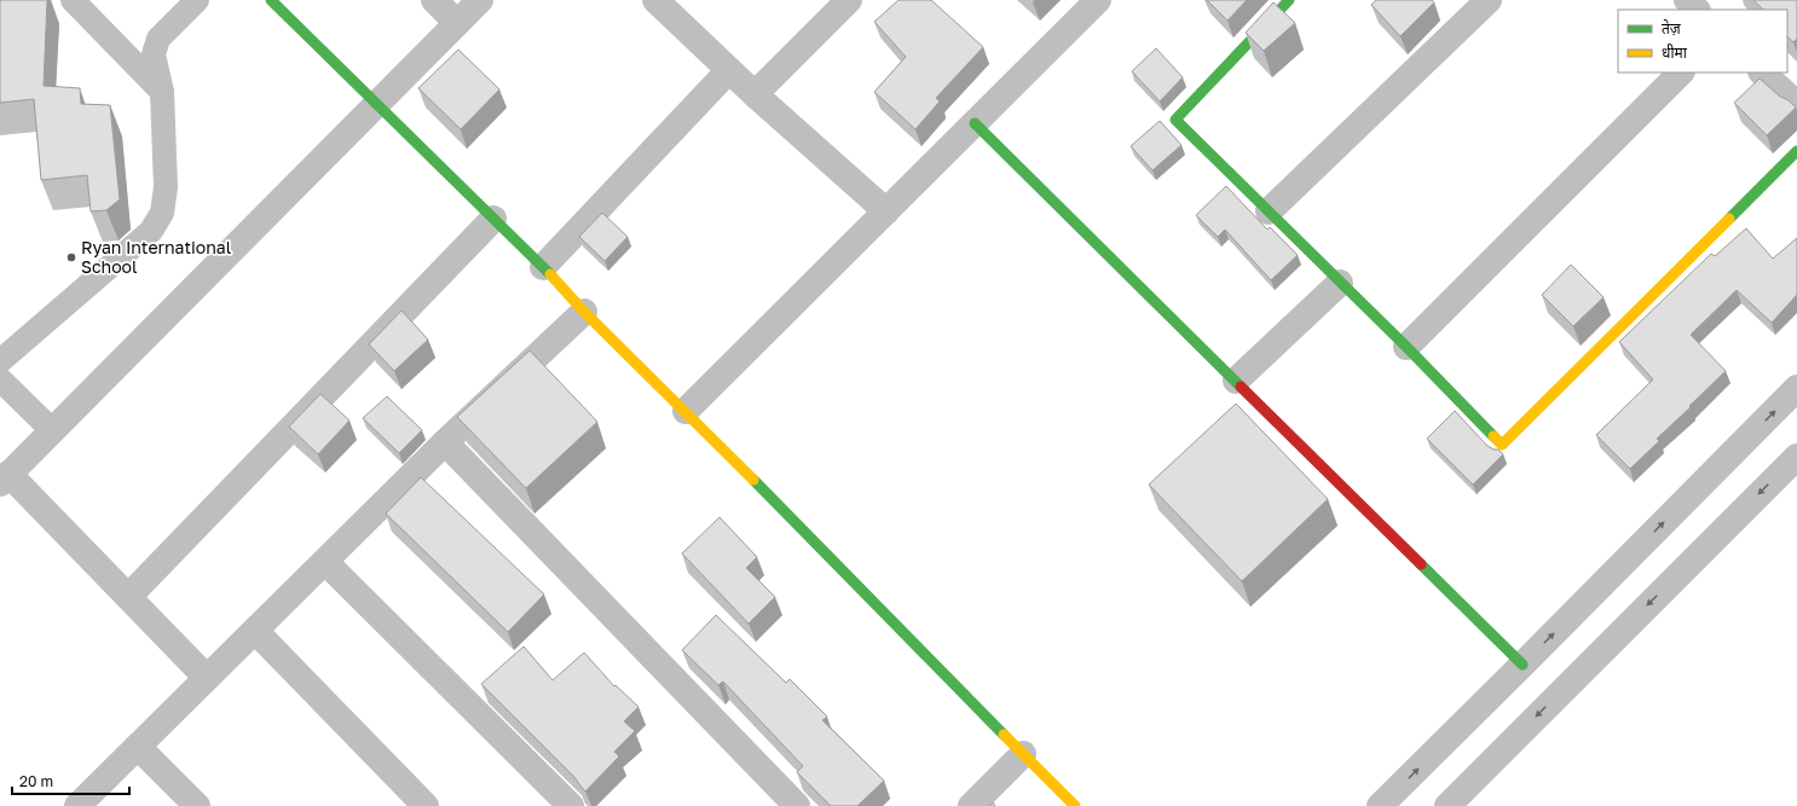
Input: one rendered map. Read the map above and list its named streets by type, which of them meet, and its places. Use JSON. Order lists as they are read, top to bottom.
{
  "places": ["Ryan International School"],
  "legend": ["तेज़", "धीमा"],
  "scale_bar": "20 m"
}
